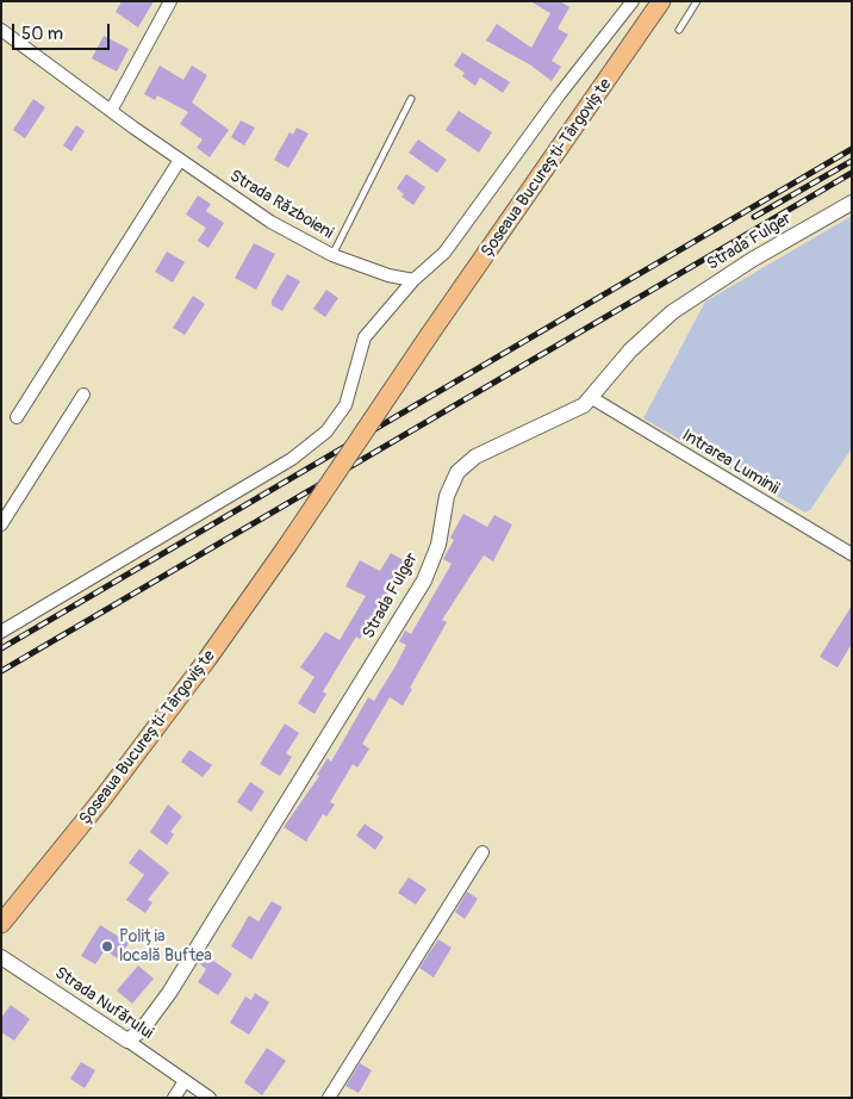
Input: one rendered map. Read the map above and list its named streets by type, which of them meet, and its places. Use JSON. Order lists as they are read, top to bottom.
{
  "streets": {
    "main road": ["Șoseaua București-Târgoviște"],
    "street": [
      "Strada Războieni",
      "Strada Fulger",
      "Intrarea Luminii",
      "Strada Nufărului"
    ]
  },
  "crossings": [
    ["Strada Fulger", "Intrarea Luminii"],
    ["Strada Fulger", "Strada Nufărului"]
  ],
  "places": ["Poliția locală Buftea"],
  "scale_bar": "50 m"
}
